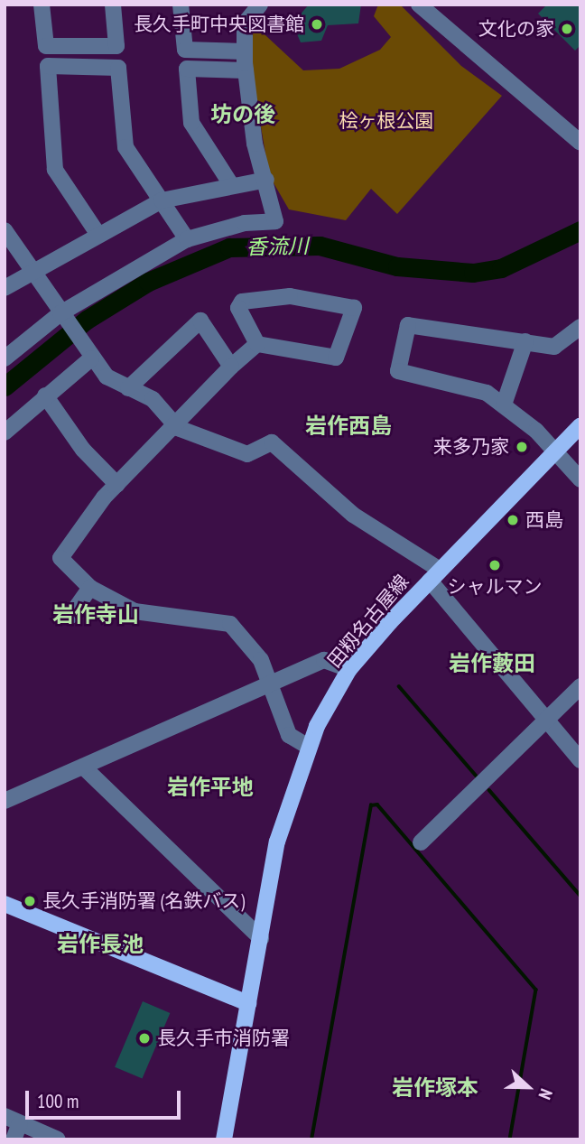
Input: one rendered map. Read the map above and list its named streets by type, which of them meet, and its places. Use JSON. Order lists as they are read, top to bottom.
{
  "streets": {
    "main road": ["田籾名古屋線"]
  },
  "districts": [
    "坊の後",
    "岩作西島",
    "岩作寺山",
    "岩作藪田",
    "岩作平地",
    "岩作長池",
    "岩作塚本"
  ],
  "water": ["香流川"],
  "parks": ["桧ヶ根公園"],
  "places": [
    "長久手町中央図書館",
    "文化の家",
    "来多乃家",
    "西島",
    "シャルマン",
    "長久手消防署 (名鉄バス)",
    "長久手市消防署"
  ],
  "scale_bar": "100 m",
  "north": "right"
}
